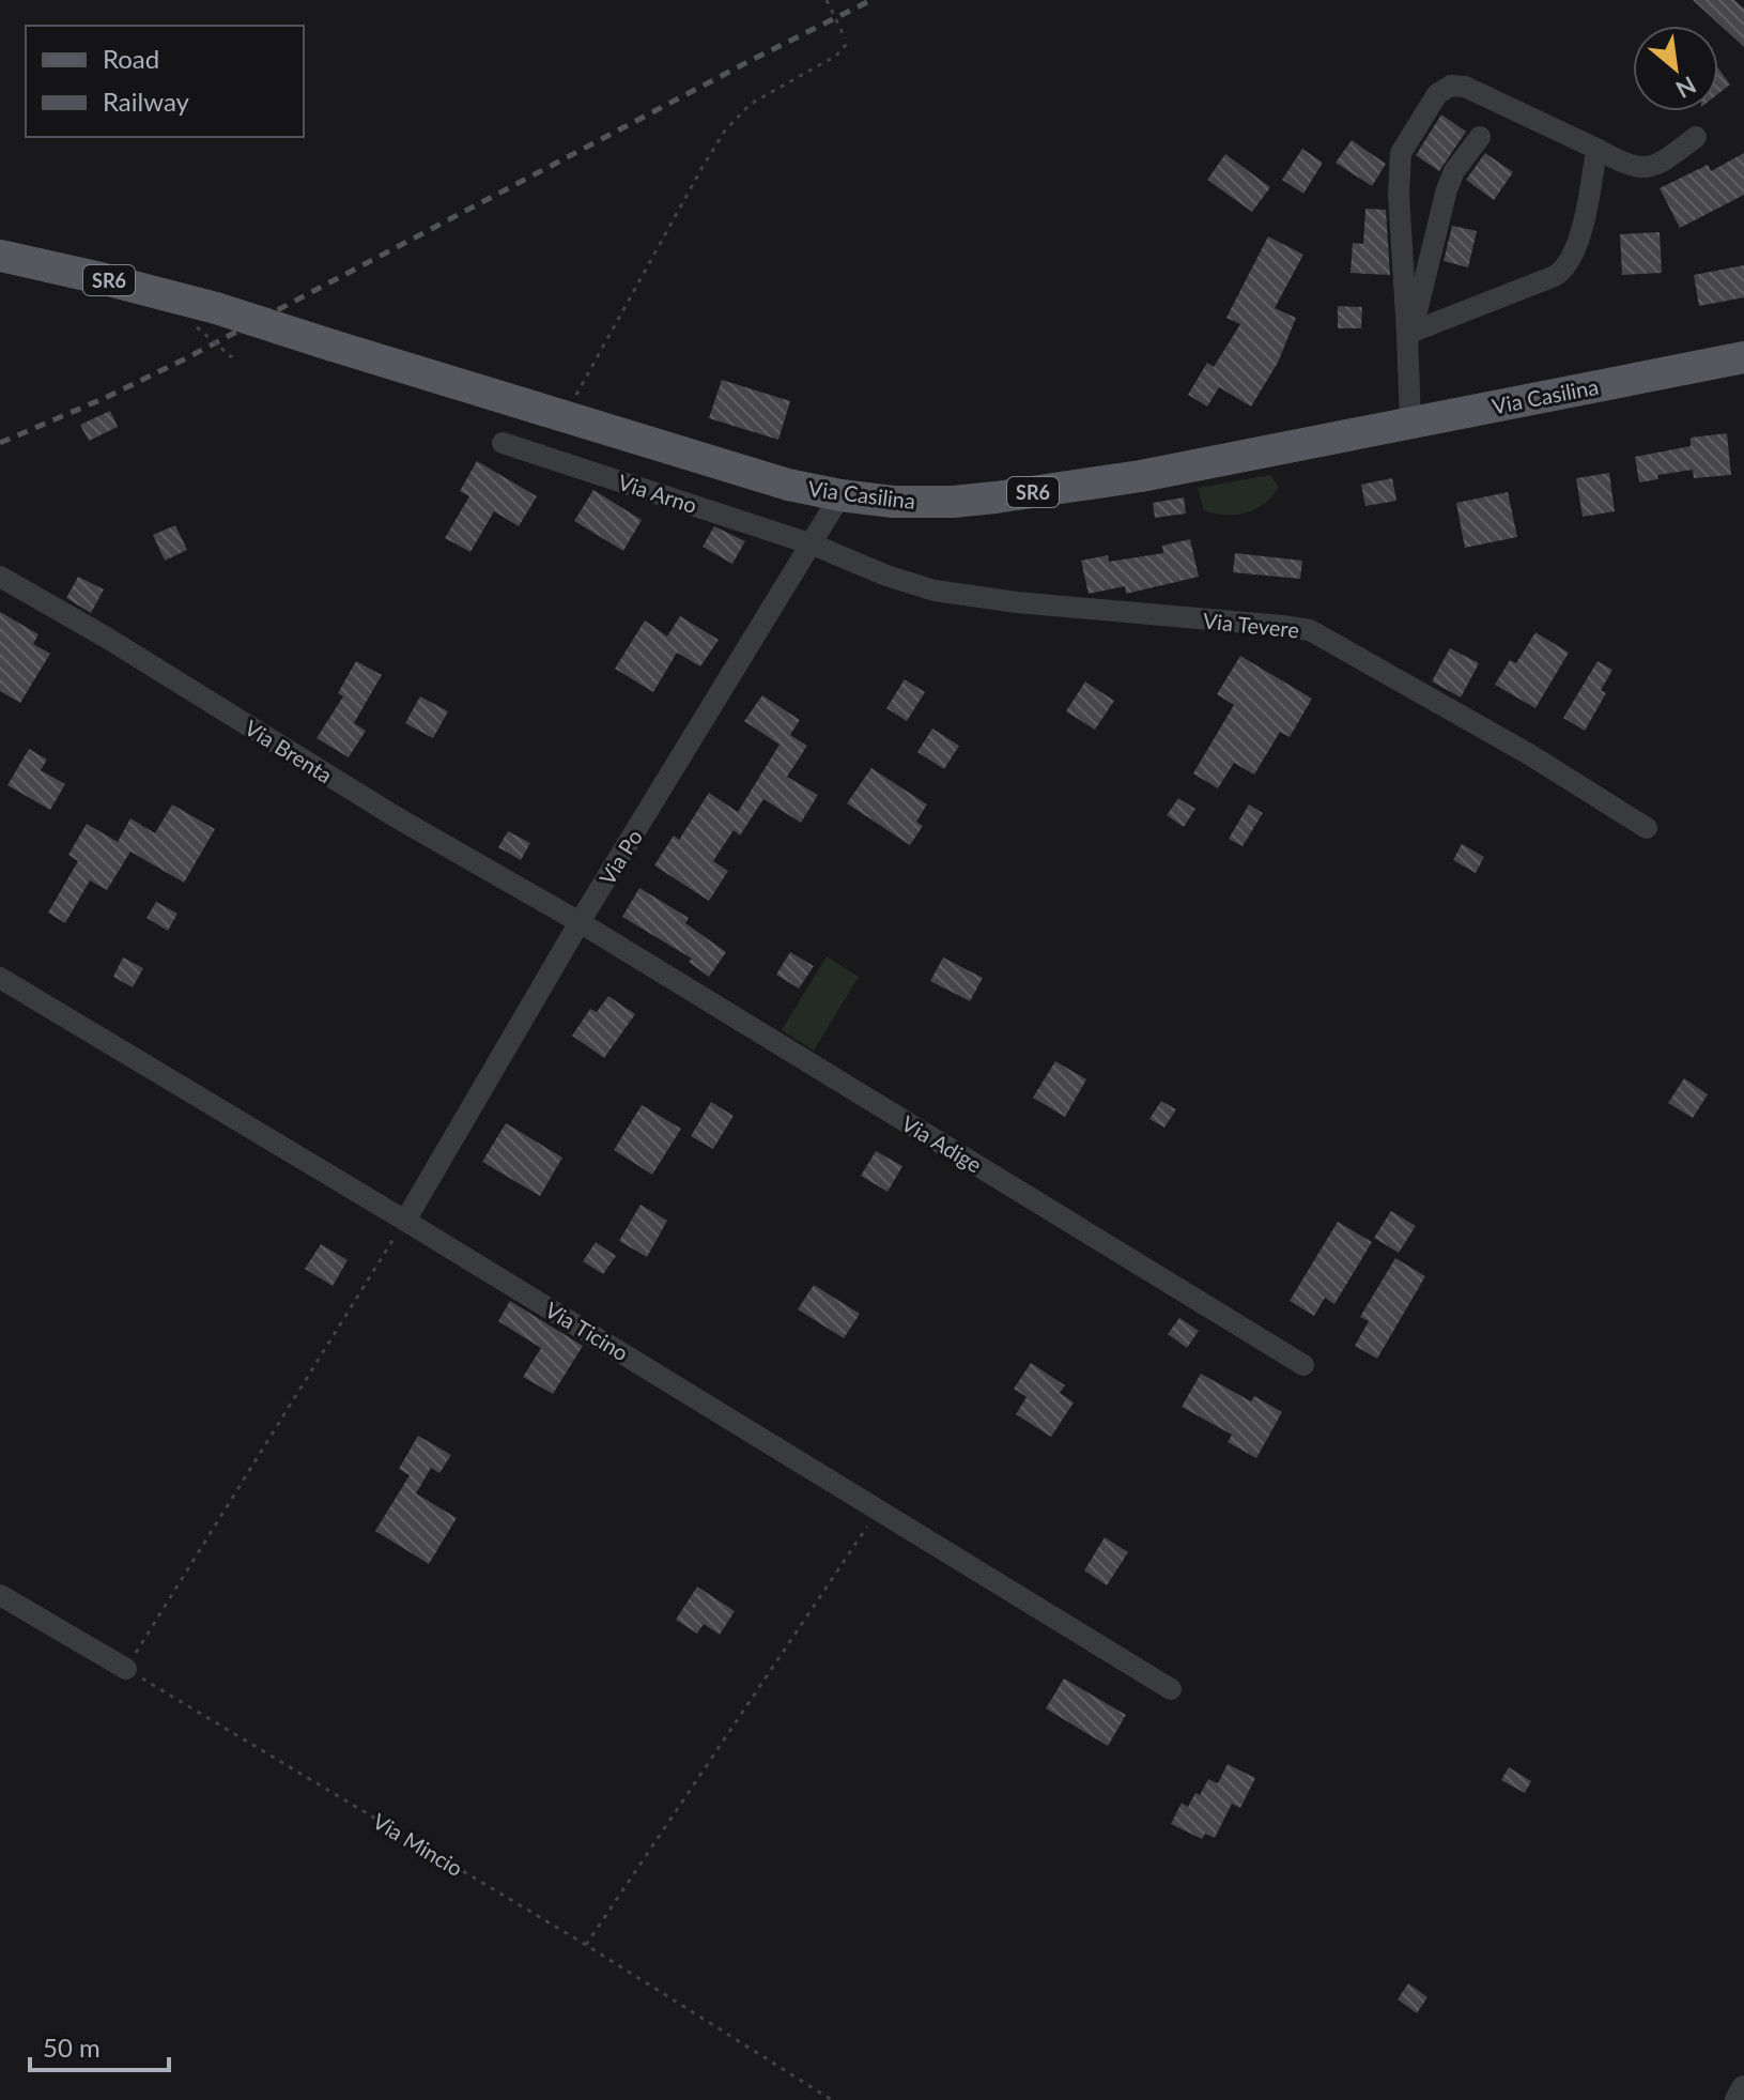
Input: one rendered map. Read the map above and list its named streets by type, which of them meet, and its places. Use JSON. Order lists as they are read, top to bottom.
{
  "streets": {
    "main road": ["SR6", "Via Casilina"],
    "street": [
      "Via Arno",
      "Via Tevere",
      "Via Brenta",
      "Via Po",
      "Via Adige",
      "Via Ticino"
    ],
    "path": ["Via Mincio"]
  },
  "crossings": [
    ["Via Casilina", "Via Po"],
    ["Via Arno", "Via Tevere"],
    ["Via Arno", "Via Po"],
    ["Via Tevere", "Via Po"],
    ["Via Brenta", "Via Po"],
    ["Via Brenta", "Via Adige"],
    ["Via Po", "Via Adige"],
    ["Via Po", "Via Ticino"]
  ],
  "legend": ["Road", "Railway"],
  "scale_bar": "50 m",
  "north": "bottom right"
}
